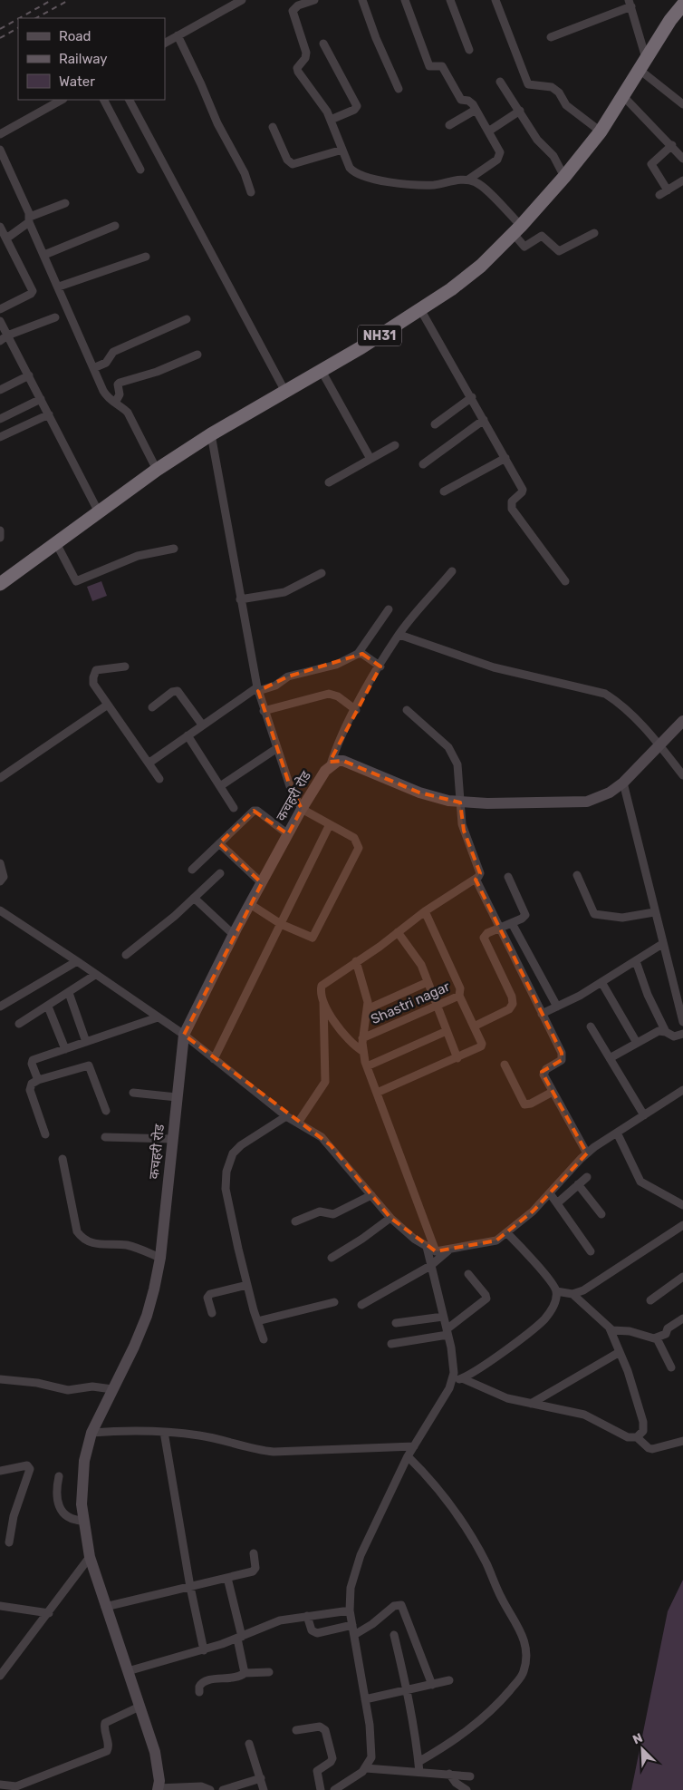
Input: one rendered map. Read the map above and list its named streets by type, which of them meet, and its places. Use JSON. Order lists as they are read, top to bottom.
{
  "streets": {
    "highway": ["NH31"],
    "main road": ["कचहरी रोड"],
    "street": ["Shastri nagar"]
  },
  "legend": ["Road", "Railway", "Water"],
  "north": "top left"
}
